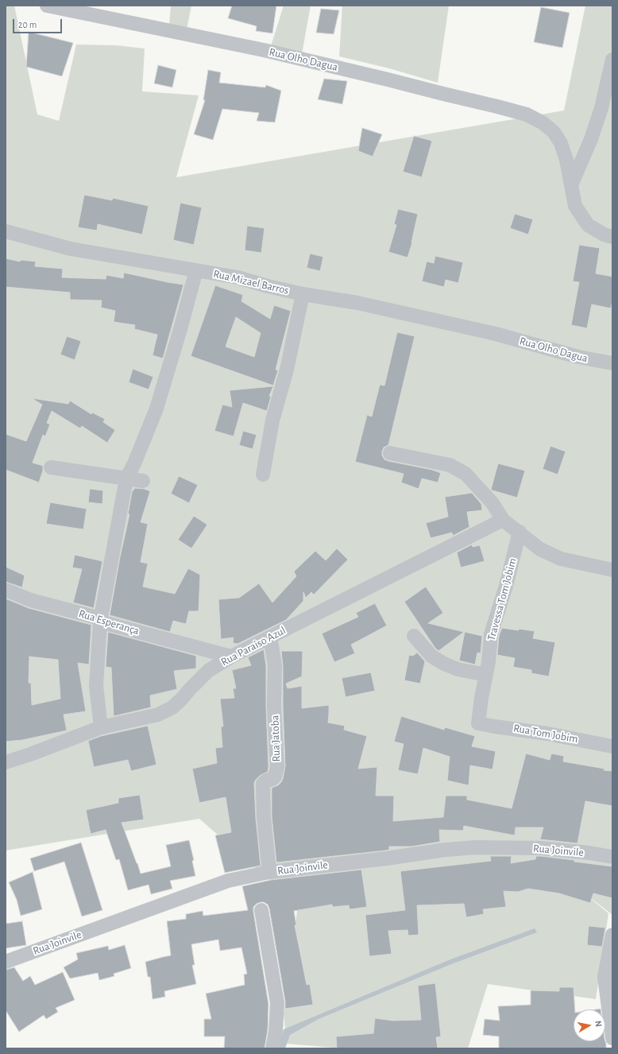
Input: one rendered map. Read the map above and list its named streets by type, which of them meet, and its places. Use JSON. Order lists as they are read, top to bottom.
{
  "streets": {
    "street": [
      "Rua Olho Dagua",
      "Rua Mizael Barros",
      "Travessa Tom Jobim",
      "Rua Esperança",
      "Rua Paraiso Azul",
      "Rua Tom Jobim",
      "Rua Jatoba",
      "Rua Joinvile"
    ]
  },
  "crossings": [
    ["Rua Olho Dagua", "Rua Mizael Barros"],
    ["Travessa Tom Jobim", "Rua Tom Jobim"],
    ["Rua Esperança", "Rua Paraiso Azul"],
    ["Rua Paraiso Azul", "Rua Jatoba"],
    ["Rua Jatoba", "Rua Joinvile"]
  ],
  "scale_bar": "20 m",
  "north": "right"
}
